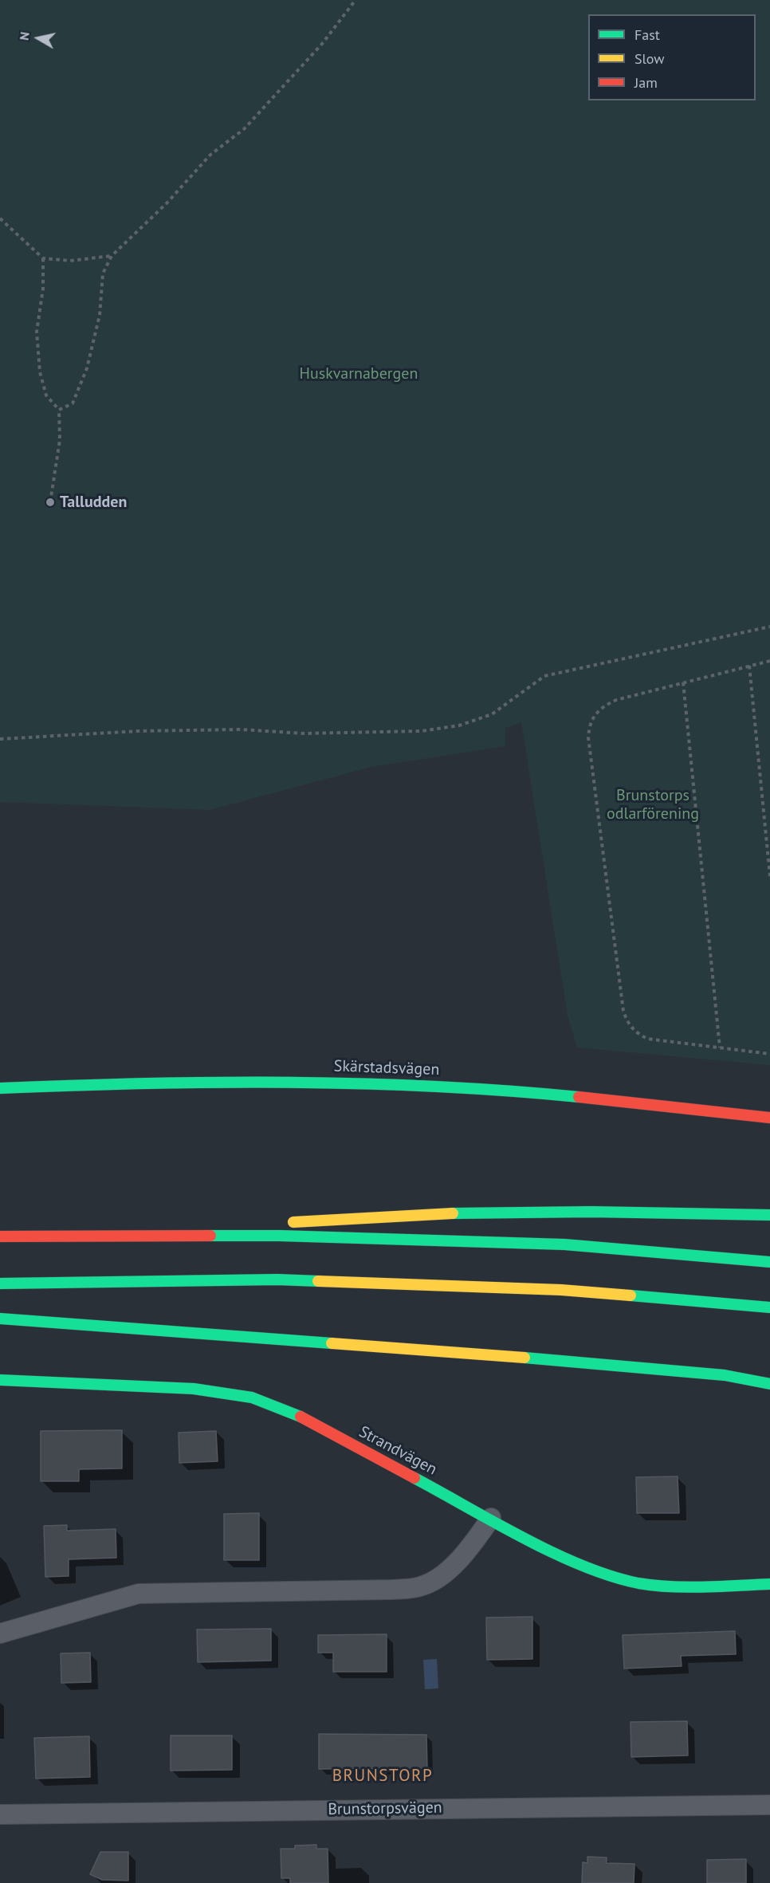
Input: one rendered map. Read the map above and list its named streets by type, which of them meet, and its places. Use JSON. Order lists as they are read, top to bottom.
{
  "streets": {
    "main road": ["Skärstadsvägen", "Strandvägen"],
    "street": ["Brunstorpsvägen"]
  },
  "districts": ["BRUNSTORP"],
  "parks": ["Huskvarnabergen", "Brunstorps odlarförening"],
  "places": ["Talludden"],
  "legend": ["Fast", "Slow", "Jam"],
  "north": "left"
}
